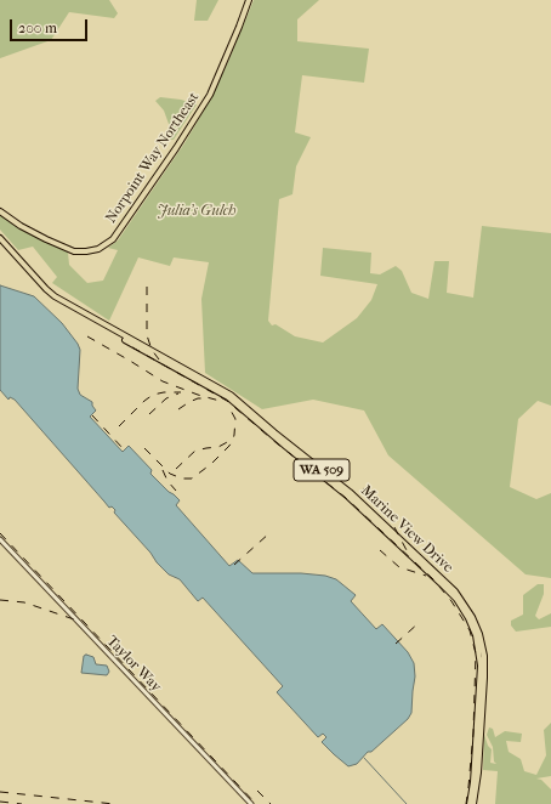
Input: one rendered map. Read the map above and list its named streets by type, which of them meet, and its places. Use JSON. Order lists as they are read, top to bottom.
{
  "streets": {
    "main road": ["Norpoint Way Northeast", "WA 509", "Marine View Drive"],
    "street": ["Taylor Way"]
  },
  "parks": ["Julia's Gulch"],
  "scale_bar": "200 m"
}
